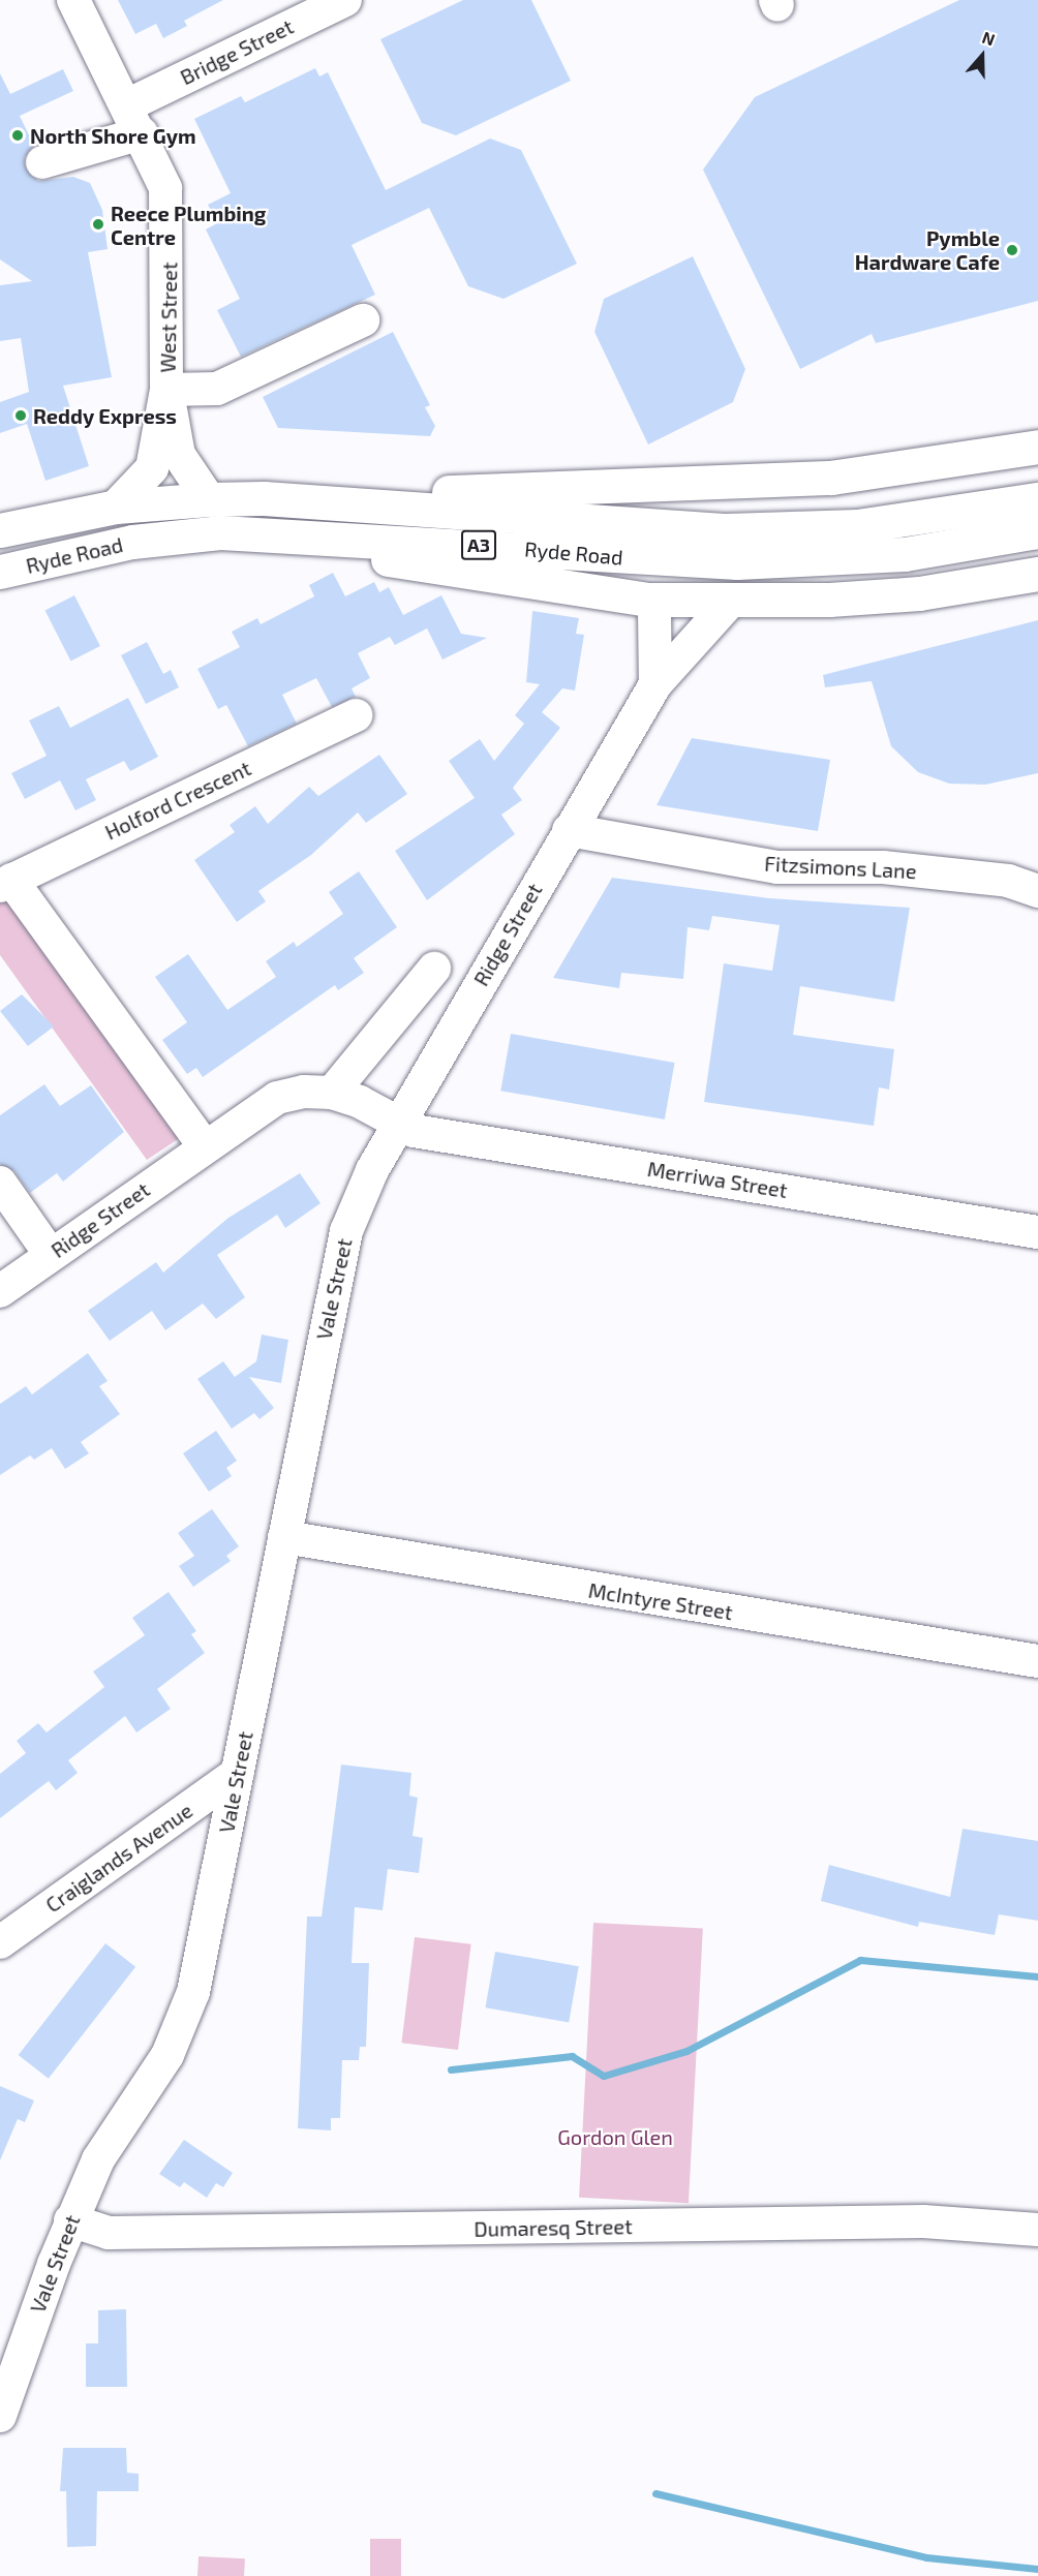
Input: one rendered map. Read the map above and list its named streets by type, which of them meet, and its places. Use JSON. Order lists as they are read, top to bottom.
{
  "streets": {
    "highway": ["A3", "Ryde Road"],
    "street": [
      "Bridge Street",
      "West Street",
      "Holford Crescent",
      "Fitzsimons Lane",
      "Ridge Street",
      "Merriwa Street",
      "Vale Street",
      "McIntyre Street",
      "Craiglands Avenue",
      "Dumaresq Street"
    ]
  },
  "crossings": [
    ["Bridge Street", "West Street"],
    ["West Street", "Ryde Road"],
    ["Fitzsimons Lane", "Ridge Street"],
    ["Ridge Street", "Merriwa Street"],
    ["Ridge Street", "Vale Street"],
    ["Merriwa Street", "Vale Street"],
    ["Vale Street", "McIntyre Street"],
    ["Vale Street", "Craiglands Avenue"],
    ["Vale Street", "Dumaresq Street"]
  ],
  "parks": ["Gordon Glen"],
  "places": [
    "North Shore Gym",
    "Reece Plumbing Centre",
    "Pymble Hardware Cafe",
    "Reddy Express"
  ],
  "north": "top"
}
